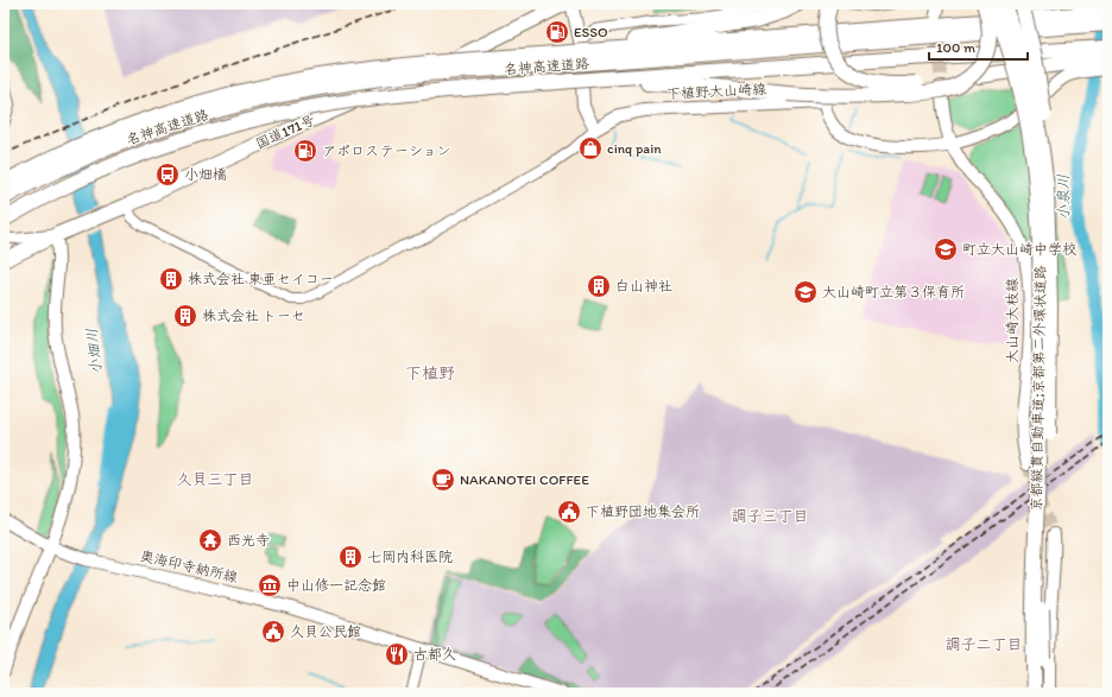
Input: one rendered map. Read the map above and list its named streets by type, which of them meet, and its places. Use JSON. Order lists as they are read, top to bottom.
{
  "streets": {
    "highway": ["名神高速道路", "国道171号", "京都縦貫自動車道;京都第二外環状道路"],
    "main road": ["下植野大山崎線", "大山崎大枝線", "奥海印寺納所線"]
  },
  "districts": [
    "下植野",
    "久貝三丁目",
    "調子三丁目",
    "調子二丁目"
  ],
  "water": ["小泉川", "小畑川"],
  "places": {
    "fuel station": ["ESSO", "アポロステーション"],
    "shop": ["cinq pain"],
    "bus stop": ["小畑橋"],
    "school or university": ["町立大山崎中学校", "大山崎町立第３保育所"],
    "building": [
      "株式会社 東亜セイコー",
      "白山神社",
      "株式会社 トーセ",
      "七岡内科医院"
    ],
    "cafe": ["NAKANOTEI COFFEE"],
    "public building": ["下植野団地集会所", "久貝公民館"],
    "temple": ["西光寺"],
    "museum": ["中山修一記念館"],
    "restaurant": ["古都久"]
  },
  "scale_bar": "100 m"
}
